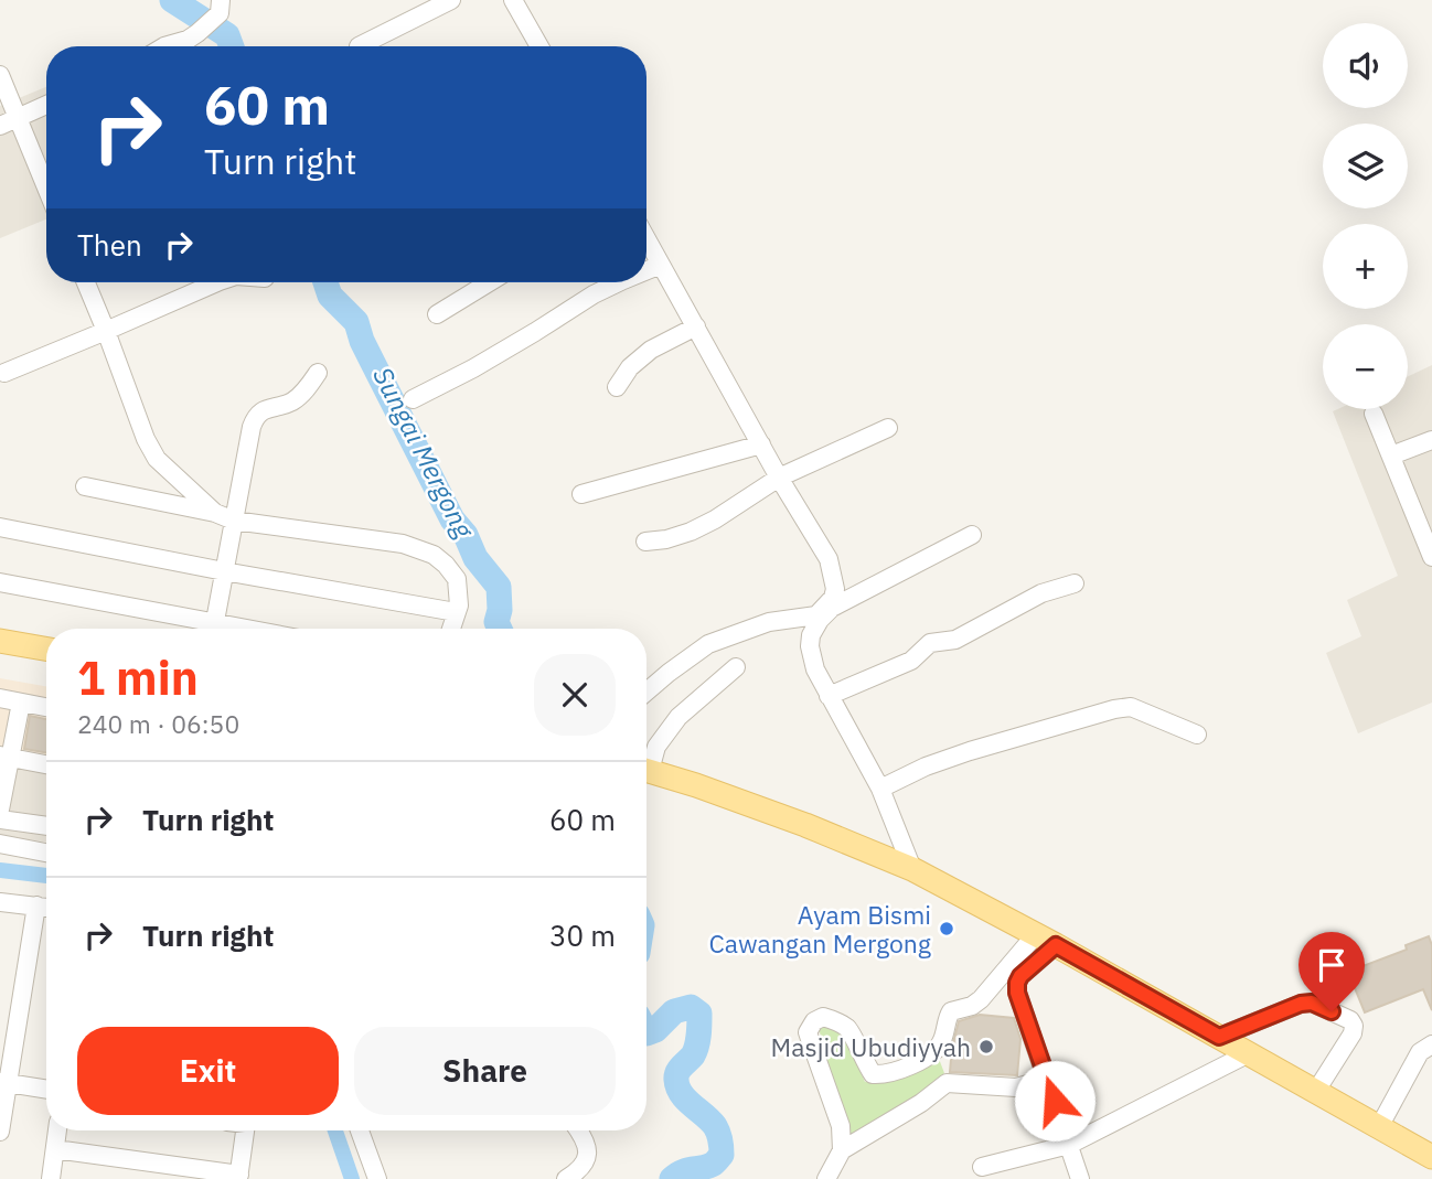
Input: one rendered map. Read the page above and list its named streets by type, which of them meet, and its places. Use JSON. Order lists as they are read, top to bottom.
{
  "water": ["Sungai Mergong"],
  "places": ["Ayam Bismi Cawangan Mergong", "Masjid Ubudiyyah"],
  "page": {
    "map_buttons": ["+", "−"],
    "turn": ["60 m", "Turn right"],
    "then": "Then",
    "heading": ["1 min", "240 m · 06:50"],
    "list": [
      {
        "name": "Turn right",
        "value": "60 m"
      },
      {
        "name": "Turn right",
        "value": "30 m"
      }
    ],
    "buttons": ["Exit", "Share"]
  }
}
